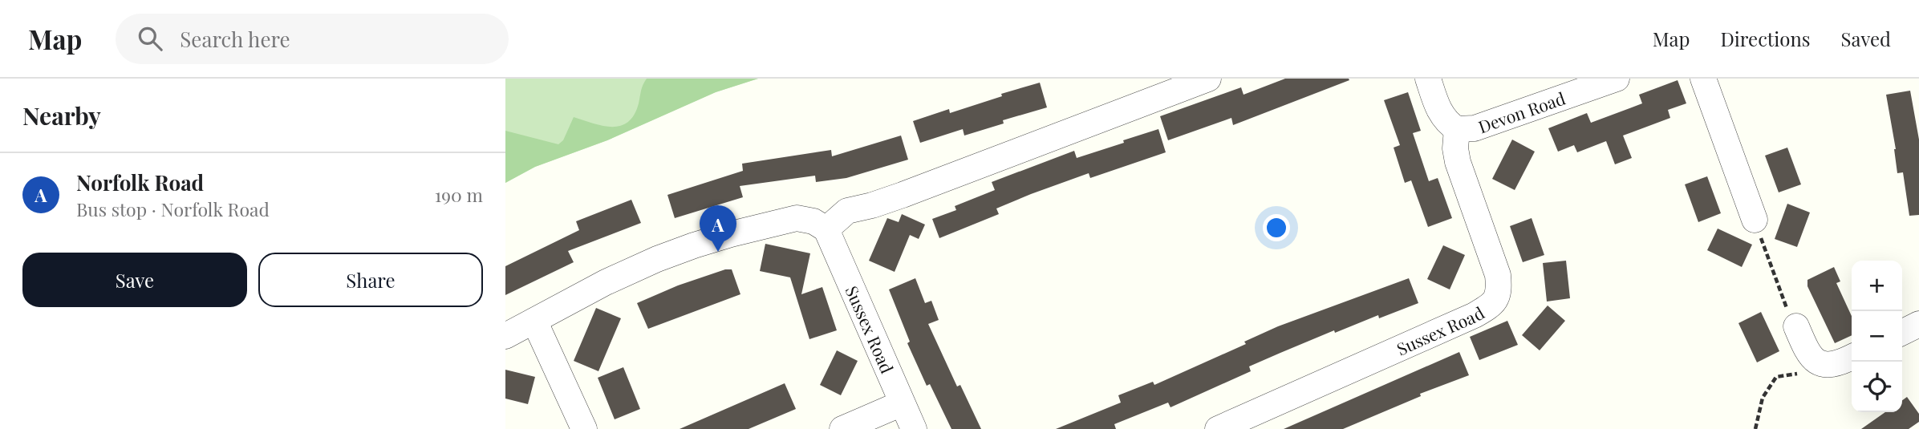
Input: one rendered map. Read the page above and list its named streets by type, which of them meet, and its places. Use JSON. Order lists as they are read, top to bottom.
{
  "streets": {
    "street": ["Devon Road", "Sussex Road"]
  },
  "crossings": [
    ["Devon Road", "Sussex Road"]
  ],
  "page": {
    "header": "Map",
    "search": "Search here",
    "nav": ["Map", "Directions", "Saved"],
    "heading": "Nearby",
    "list": [
      {
        "mark": "A",
        "name": "Norfolk Road",
        "note": "Bus stop · Norfolk Road",
        "value": "190 m"
      }
    ],
    "pins": "A",
    "buttons": ["Save", "Share"],
    "map_buttons": ["+", "−"]
  }
}
